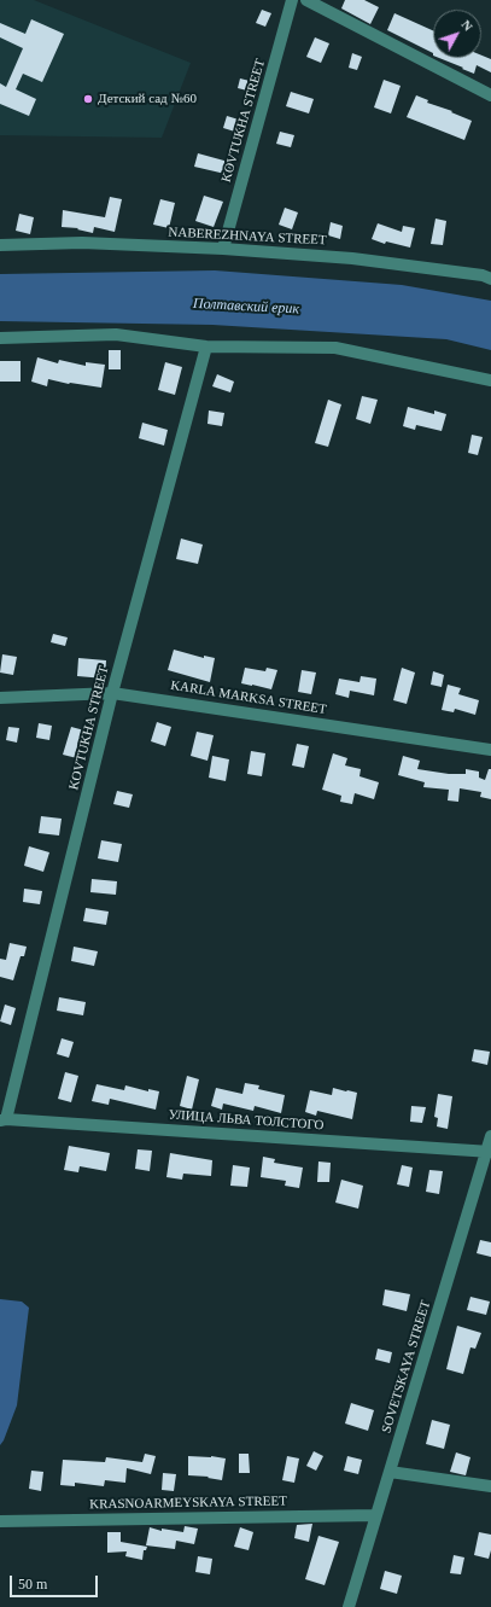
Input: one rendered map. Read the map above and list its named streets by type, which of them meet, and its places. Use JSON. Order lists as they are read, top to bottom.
{
  "streets": {
    "street": [
      "KOVTUKHA STREET",
      "NABEREZHNAYA STREET",
      "KARLA MARKSA STREET",
      "УЛИЦА ЛЬВА ТОЛСТОГО",
      "SOVETSKAYA STREET",
      "KRASNOARMEYSKAYA STREET"
    ]
  },
  "crossings": [
    ["KOVTUKHA STREET", "NABEREZHNAYA STREET"],
    ["KOVTUKHA STREET", "KARLA MARKSA STREET"],
    ["KOVTUKHA STREET", "УЛИЦА ЛЬВА ТОЛСТОГО"],
    ["УЛИЦА ЛЬВА ТОЛСТОГО", "SOVETSKAYA STREET"],
    ["SOVETSKAYA STREET", "KRASNOARMEYSKAYA STREET"]
  ],
  "water": ["Полтавский ерик"],
  "places": ["Детский сад №60"],
  "scale_bar": "50 m",
  "north": "top right"
}
